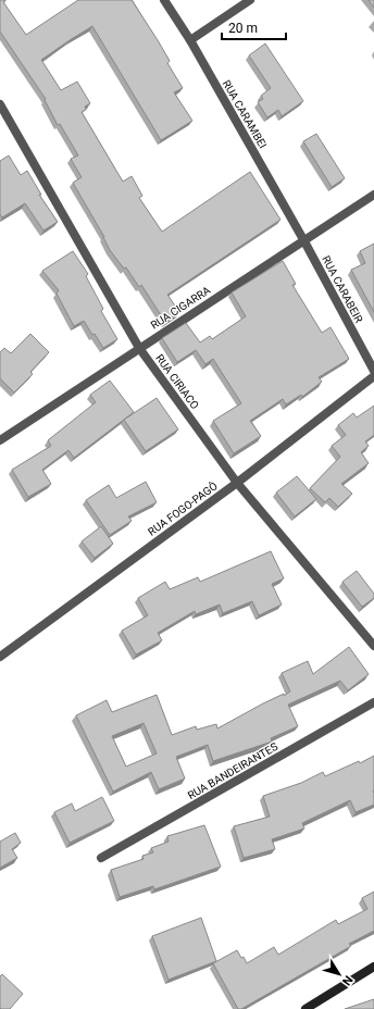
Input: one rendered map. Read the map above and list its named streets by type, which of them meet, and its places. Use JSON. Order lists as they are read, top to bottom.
{
  "streets": {
    "street": [
      "RUA CARAMBEI",
      "RUA CARABEIR",
      "RUA CIGARRA",
      "RUA CIRIACO",
      "RUA FOGO-PAGÔ",
      "RUA BANDEIRANTES"
    ]
  },
  "crossings": [
    ["RUA CARAMBEI", "RUA CARABEIR"],
    ["RUA CARAMBEI", "RUA CIGARRA"],
    ["RUA CARABEIR", "RUA CIGARRA"],
    ["RUA CIGARRA", "RUA CIRIACO"],
    ["RUA CIRIACO", "RUA FOGO-PAGÔ"]
  ],
  "scale_bar": "20 m",
  "north": "bottom right"
}
